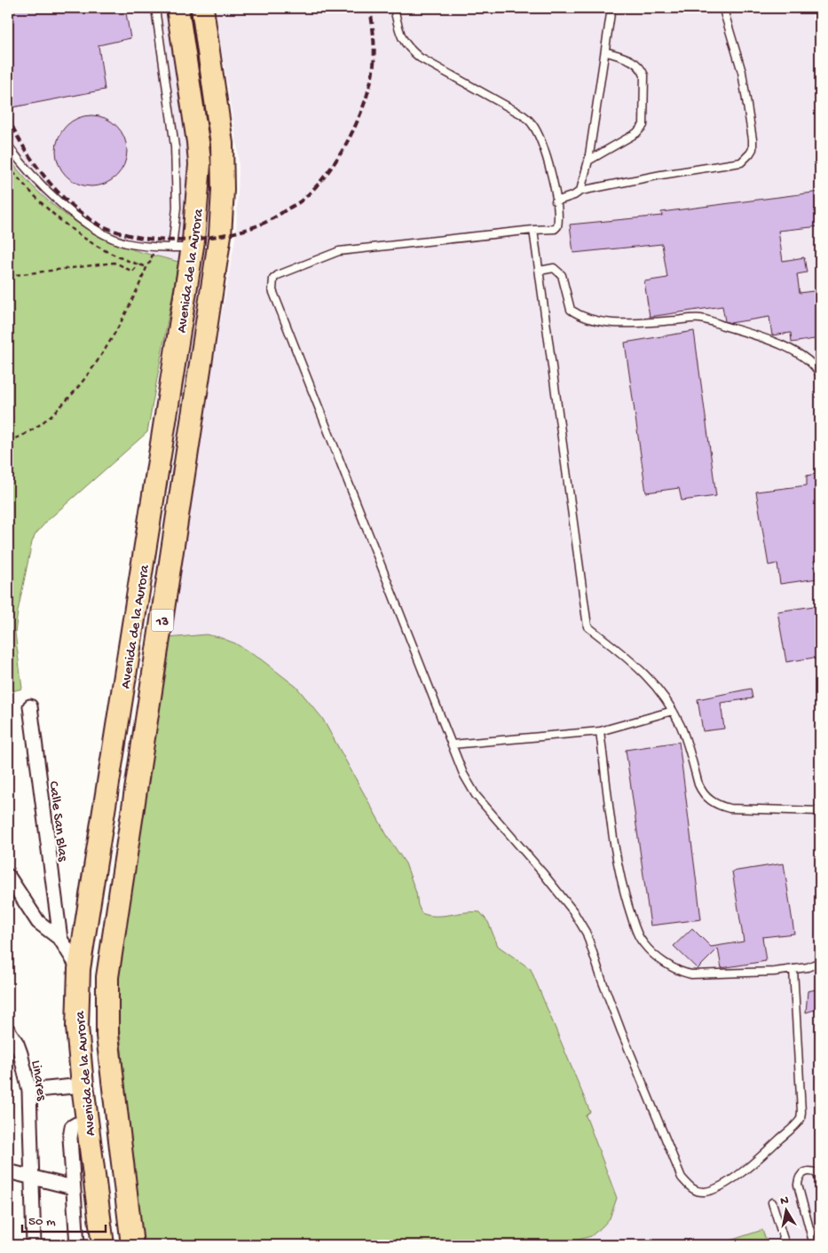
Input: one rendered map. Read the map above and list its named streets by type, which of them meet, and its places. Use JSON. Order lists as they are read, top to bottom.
{
  "streets": {
    "main road": ["Avenida de la Aurora", "13"],
    "street": ["Calle San Blas", "Linares"]
  },
  "scale_bar": "50 m",
  "north": "top"
}
